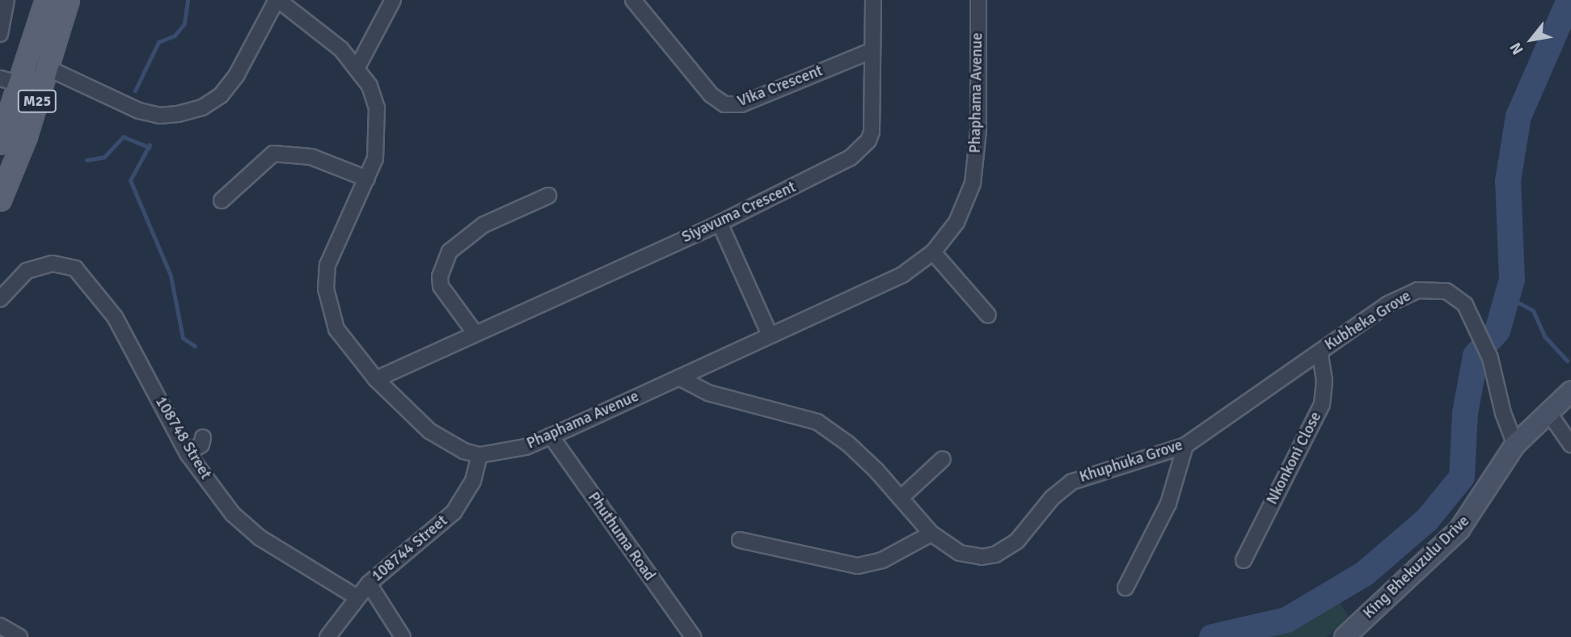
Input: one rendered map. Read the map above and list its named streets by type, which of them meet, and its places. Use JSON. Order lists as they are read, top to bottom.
{
  "streets": {
    "main road": ["M25"],
    "street": [
      "Vika Crescent",
      "Phaphama Avenue",
      "Siyavuma Crescent",
      "Kubheka Grove",
      "108748 Street",
      "Nkonkoni Close",
      "Khuphuka Grove",
      "Phuthuma Road",
      "108744 Street",
      "King Bhekuzulu Drive"
    ]
  },
  "crossings": [
    ["Vika Crescent", "Siyavuma Crescent"],
    ["Phaphama Avenue", "M25"],
    ["Phaphama Avenue", "Siyavuma Crescent"],
    ["Phaphama Avenue", "Khuphuka Grove"],
    ["Phaphama Avenue", "Phuthuma Road"],
    ["Phaphama Avenue", "108744 Street"],
    ["Kubheka Grove", "Nkonkoni Close"],
    ["Kubheka Grove", "Khuphuka Grove"],
    ["Kubheka Grove", "King Bhekuzulu Drive"],
    ["108748 Street", "108744 Street"],
    ["Nkonkoni Close", "Khuphuka Grove"]
  ],
  "north": "bottom left"
}
